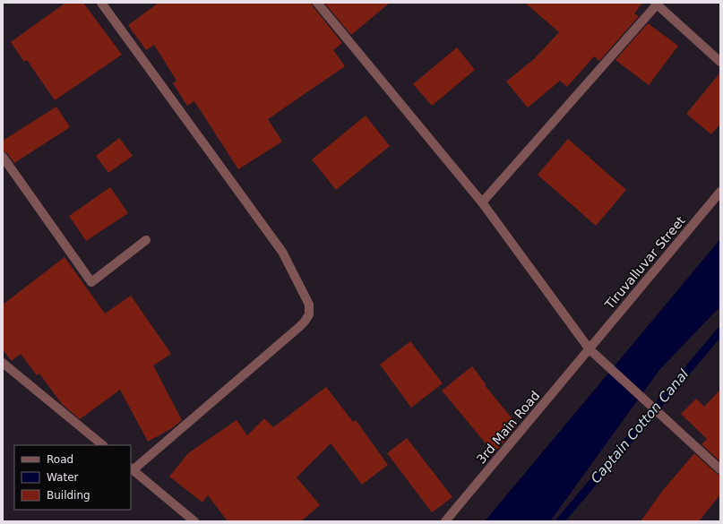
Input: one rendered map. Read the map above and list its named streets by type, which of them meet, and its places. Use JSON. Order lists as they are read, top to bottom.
{
  "streets": {
    "street": ["Tiruvalluvar Street", "3rd Main Road"]
  },
  "crossings": [
    ["Tiruvalluvar Street", "3rd Main Road"]
  ],
  "water": ["Captain Cotton Canal"],
  "legend": ["Road", "Water", "Building"]
}
